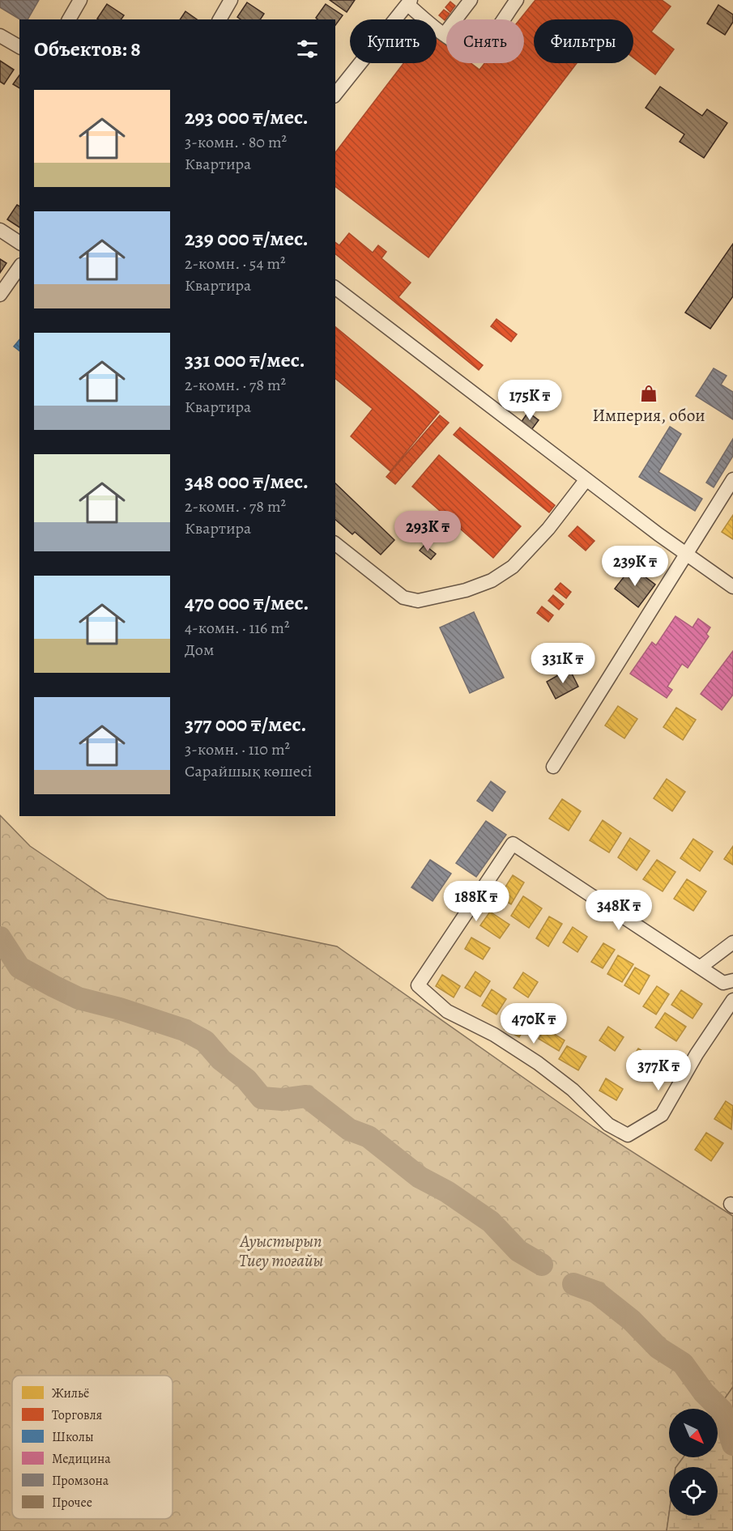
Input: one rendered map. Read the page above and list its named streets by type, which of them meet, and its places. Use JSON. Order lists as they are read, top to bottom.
{
  "parks": ["Ауыстырып Тиеу тоғайы"],
  "places": {
    "shop": ["Империя, обои"]
  },
  "legend": [
    "Жильё",
    "Торговля",
    "Школы",
    "Медицина",
    "Промзона",
    "Прочее"
  ],
  "north": "bottom right",
  "page": {
    "chip": ["Купить", "Снять", "Фильтры"],
    "heading": "Объектов: 8",
    "list": [
      {
        "name": "293 000 ₸/мес.",
        "note": "3-комн. · 80 m² · Квартира"
      },
      {
        "name": "239 000 ₸/мес.",
        "note": "2-комн. · 54 m² · Квартира"
      },
      {
        "name": "331 000 ₸/мес.",
        "note": "2-комн. · 78 m² · Квартира"
      },
      {
        "name": "348 000 ₸/мес.",
        "note": "2-комн. · 78 m² · Квартира"
      },
      {
        "name": "470 000 ₸/мес.",
        "note": "4-комн. · 116 m² · Дом"
      },
      {
        "name": "377 000 ₸/мес.",
        "note": "3-комн. · 110 m² · Сарайшық көшесі"
      }
    ],
    "price": [
      "175K ₸",
      "293K ₸",
      "239K ₸",
      "331K ₸",
      "188K ₸",
      "348K ₸",
      "470K ₸",
      "377K ₸"
    ]
  }
}
